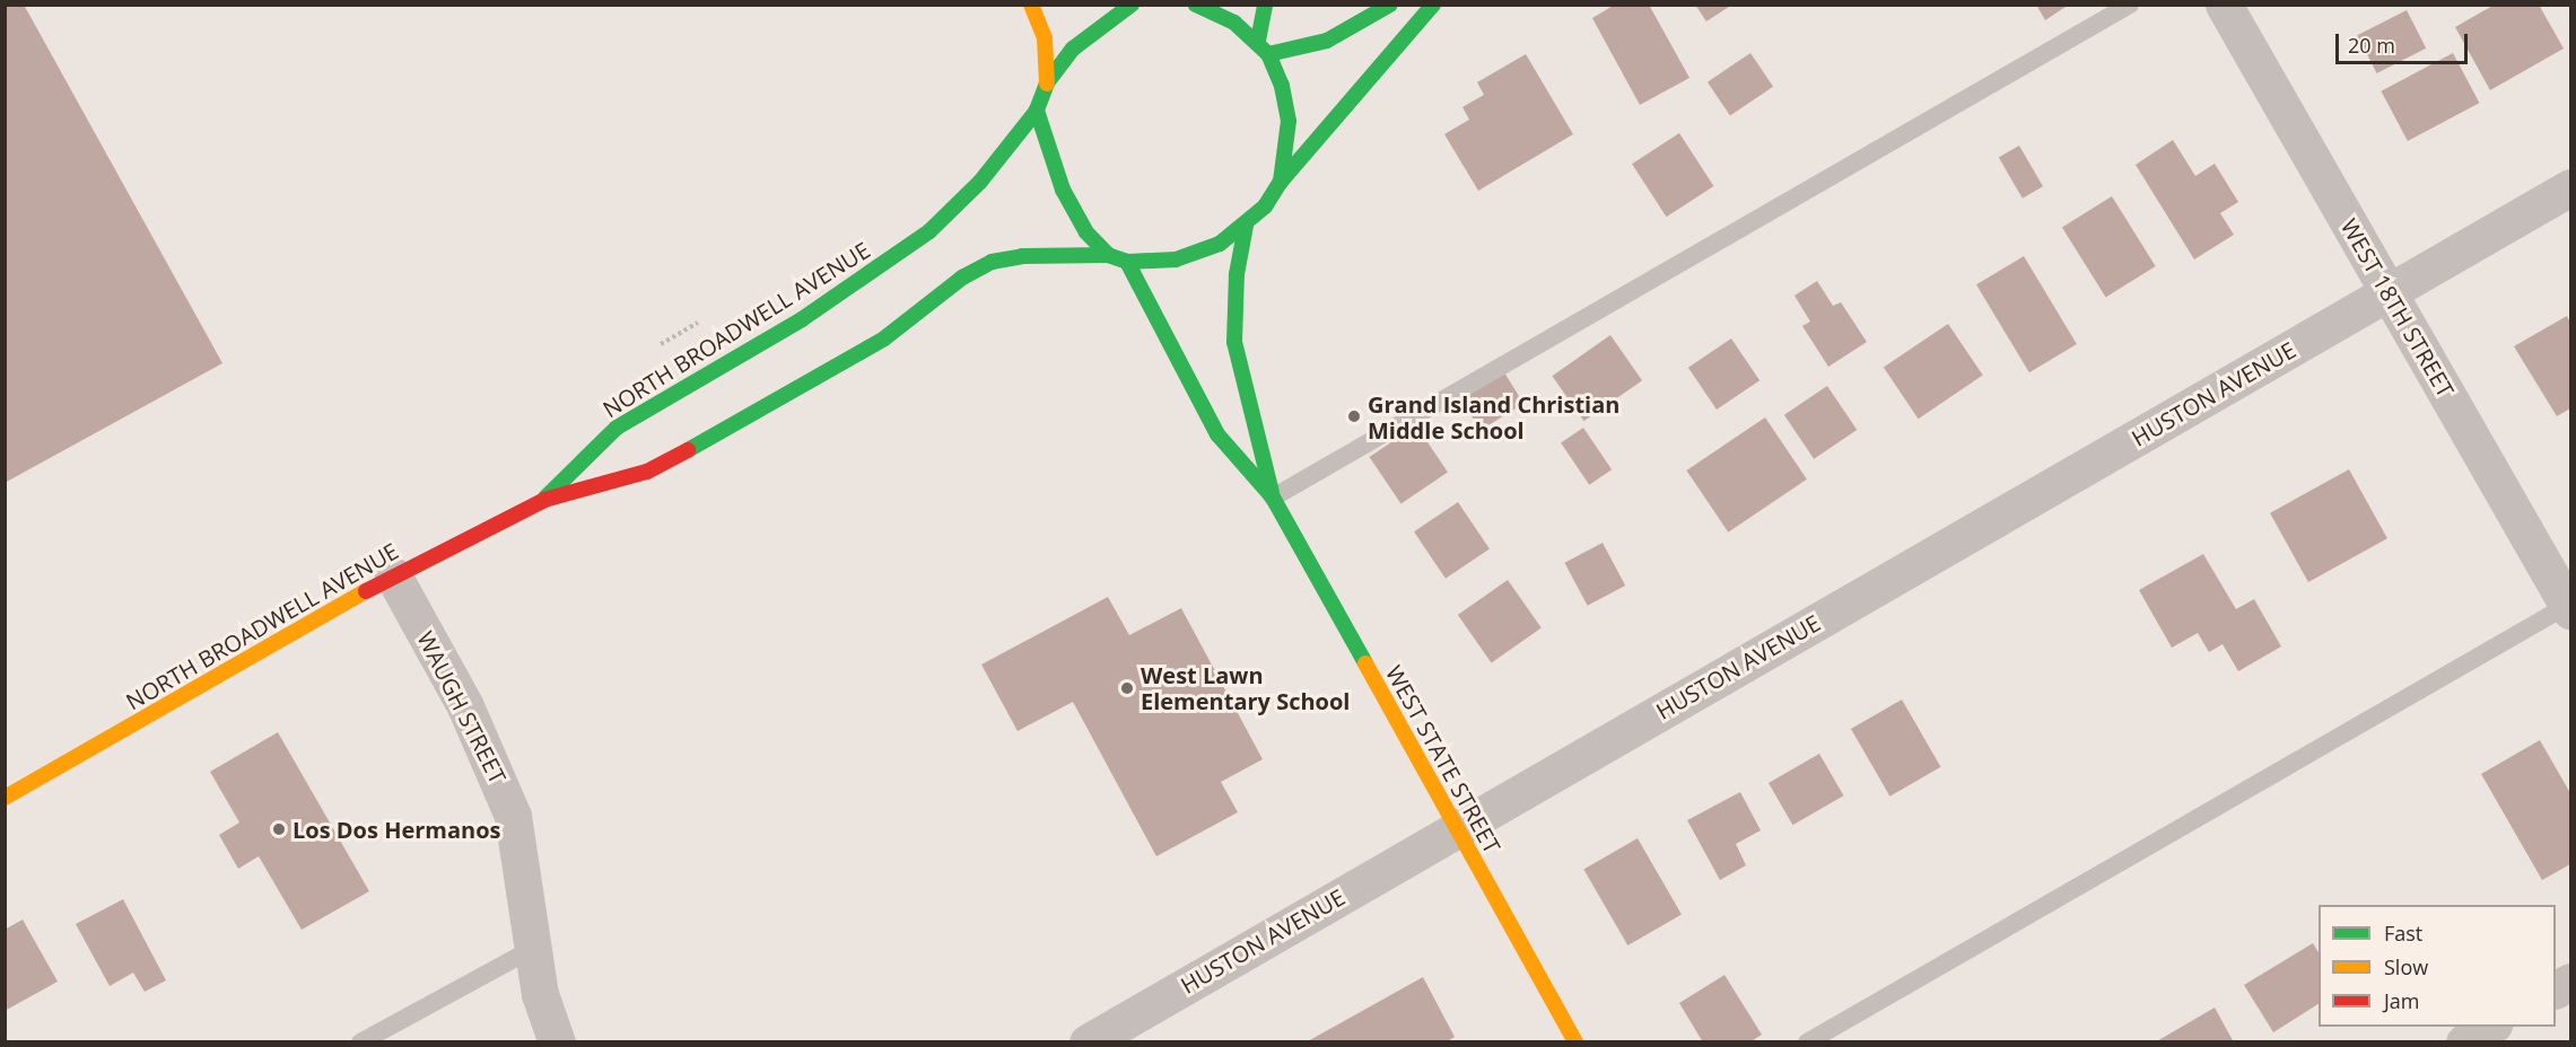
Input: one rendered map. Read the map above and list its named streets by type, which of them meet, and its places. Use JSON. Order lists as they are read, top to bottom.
{
  "streets": {
    "main road": ["NORTH BROADWELL AVENUE", "WEST STATE STREET"],
    "street": ["WEST 18TH STREET", "HUSTON AVENUE", "WAUGH STREET"]
  },
  "crossings": [
    ["WEST 18TH STREET", "HUSTON AVENUE"],
    ["NORTH BROADWELL AVENUE", "WAUGH STREET"],
    ["HUSTON AVENUE", "WEST STATE STREET"]
  ],
  "places": ["Grand Island Christian Middle School", "West Lawn Elementary School", "Los Dos Hermanos"],
  "legend": ["Fast", "Slow", "Jam"],
  "scale_bar": "20 m"
}
